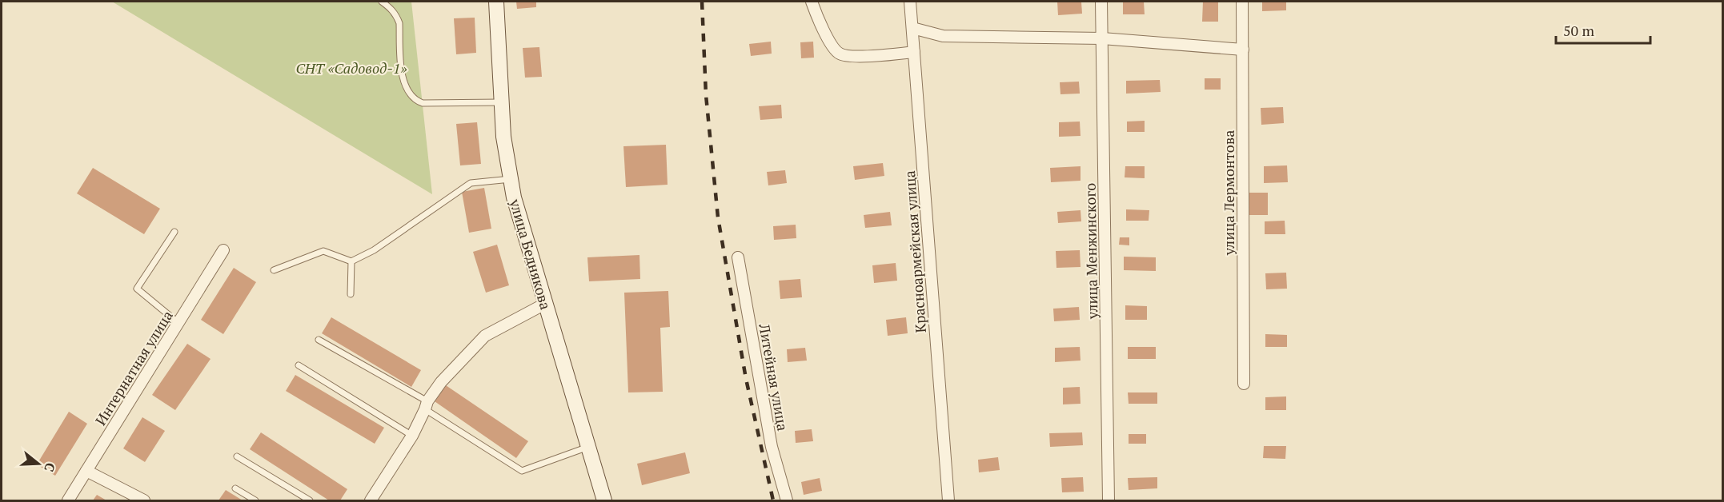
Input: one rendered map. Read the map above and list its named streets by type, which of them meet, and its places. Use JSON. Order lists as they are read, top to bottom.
{
  "streets": {
    "street": [
      "улица Лермонтова",
      "улица Менжинского",
      "Красноармейская улица",
      "улица Беднякова",
      "Интернатная улица",
      "Литейная улица"
    ]
  },
  "parks": ["СНТ «Садовод-1»"],
  "scale_bar": "50 m",
  "north": "right"
}
